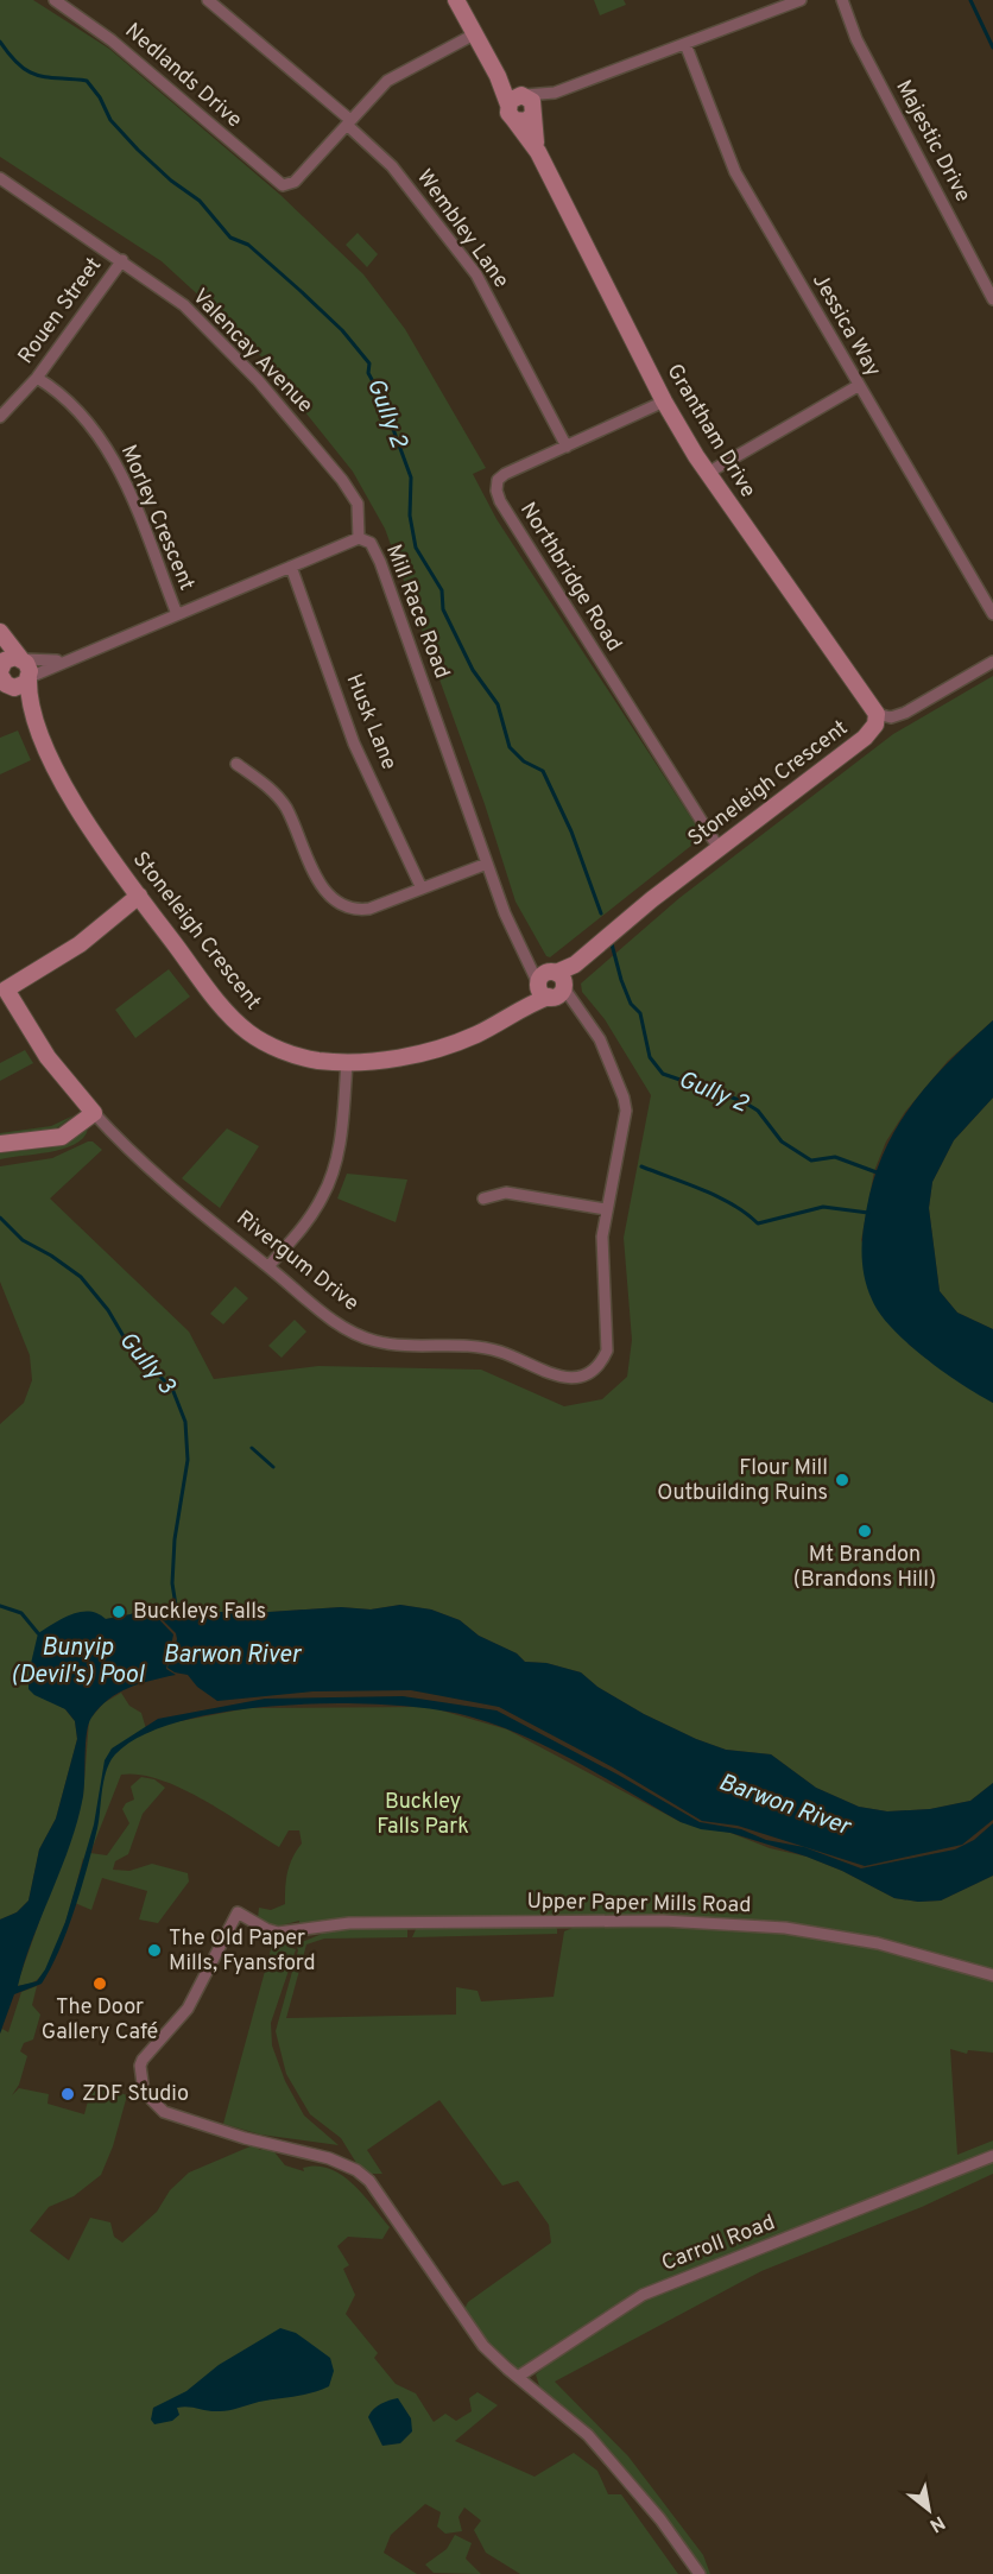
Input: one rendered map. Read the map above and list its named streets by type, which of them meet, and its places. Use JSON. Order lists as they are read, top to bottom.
{
  "streets": {
    "street": [
      "Nedlands Drive",
      "Majestic Drive",
      "Wembley Lane",
      "Rouen Street",
      "Jessica Way",
      "Valencay Avenue",
      "Grantham Drive",
      "Morley Crescent",
      "Northbridge Road",
      "Mill Race Road",
      "Husk Lane",
      "Stoneleigh Crescent",
      "Rivergum Drive",
      "Upper Paper Mills Road",
      "Carroll Road"
    ]
  },
  "crossings": [
    ["Nedlands Drive", "Wembley Lane"],
    ["Wembley Lane", "Northbridge Road"],
    ["Rouen Street", "Valencay Avenue"],
    ["Rouen Street", "Morley Crescent"],
    ["Valencay Avenue", "Mill Race Road"],
    ["Grantham Drive", "Northbridge Road"],
    ["Grantham Drive", "Stoneleigh Crescent"],
    ["Morley Crescent", "Mill Race Road"],
    ["Northbridge Road", "Stoneleigh Crescent"],
    ["Mill Race Road", "Husk Lane"],
    ["Mill Race Road", "Stoneleigh Crescent"],
    ["Mill Race Road", "Rivergum Drive"],
    ["Stoneleigh Crescent", "Rivergum Drive"],
    ["Upper Paper Mills Road", "Carroll Road"]
  ],
  "water": [
    "Gully 2",
    "Gully 3",
    "Bunyip (Devil's) Pool",
    "Barwon River"
  ],
  "parks": ["Buckley Falls Park"],
  "places": [
    "Flour Mill Outbuilding Ruins",
    "Mt Brandon (Brandons Hill)",
    "Buckleys Falls",
    "The Old Paper Mills, Fyansford",
    "The Door Gallery Café",
    "ZDF Studio"
  ],
  "north": "bottom right"
}
